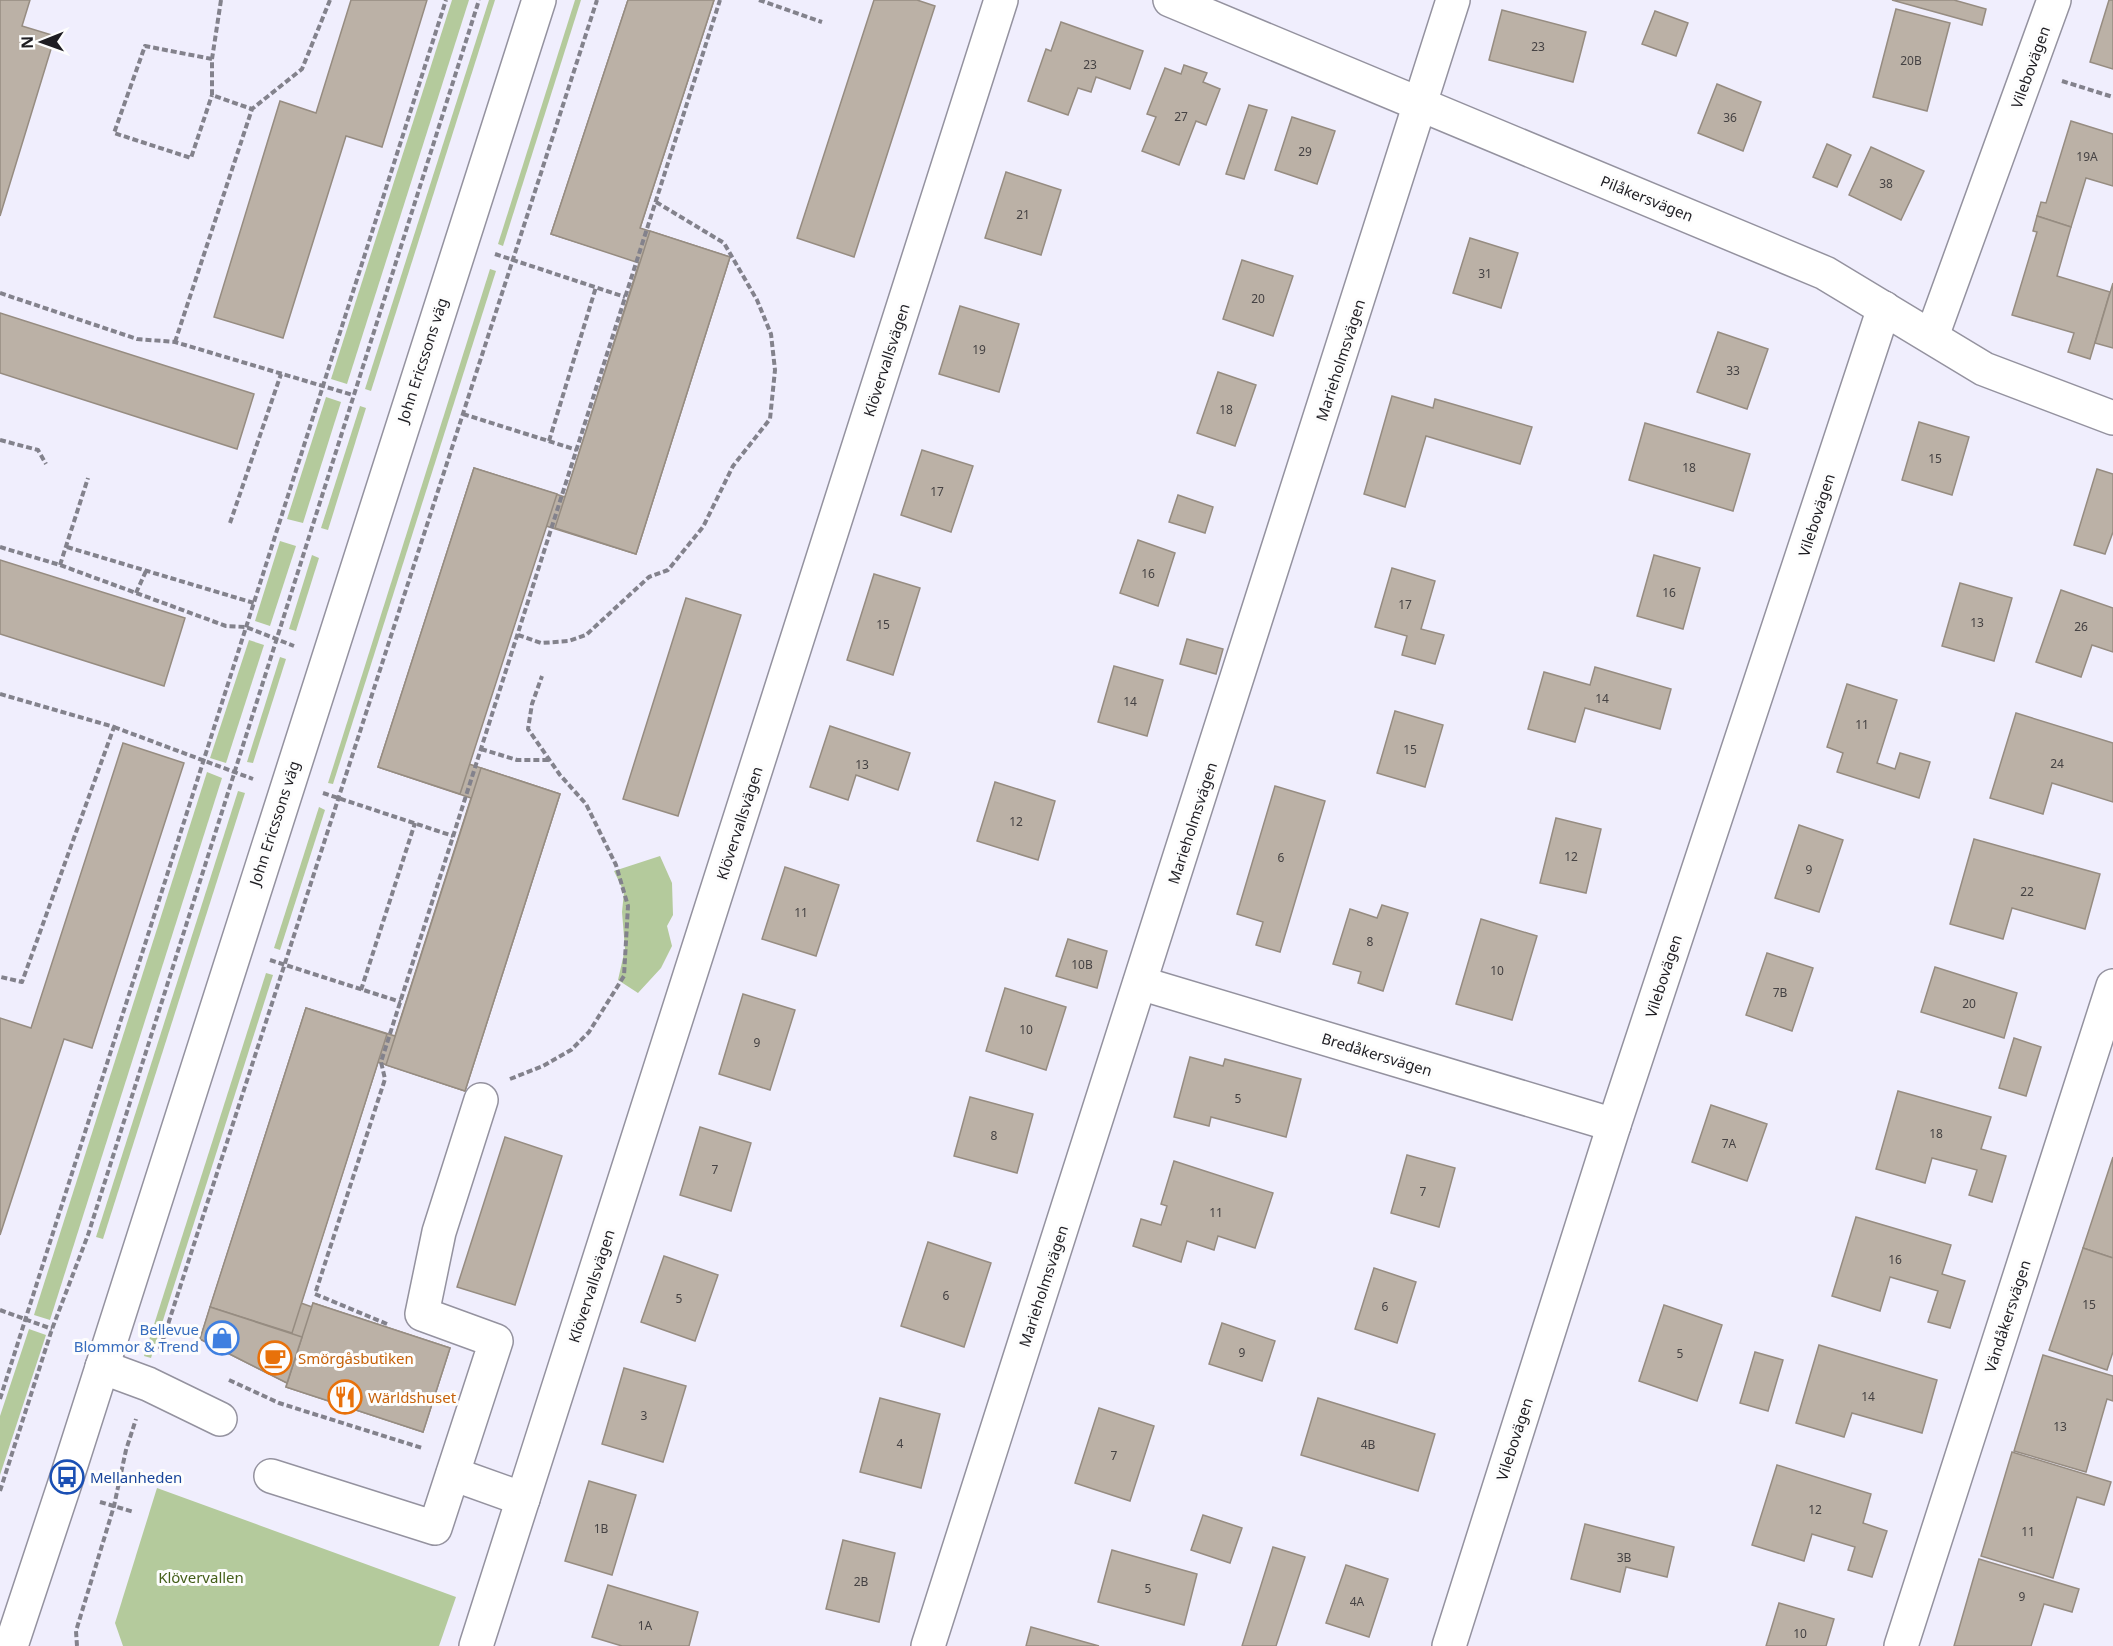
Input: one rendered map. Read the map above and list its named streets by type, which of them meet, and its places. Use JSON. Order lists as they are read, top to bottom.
{
  "streets": {
    "street": [
      "Vilebovägen",
      "Pilåkersvägen",
      "John Ericssons väg",
      "Klövervallsvägen",
      "Marieholmsvägen",
      "Bredåkersvägen",
      "Vändåkersvägen"
    ]
  },
  "crossings": [
    ["Vilebovägen", "Pilåkersvägen"],
    ["Vilebovägen", "Bredåkersvägen"],
    ["Pilåkersvägen", "Marieholmsvägen"],
    ["Marieholmsvägen", "Bredåkersvägen"]
  ],
  "parks": ["Klövervallen"],
  "places": {
    "shop": ["Bellevue Blommor & Trend"],
    "cafe": ["Smörgåsbutiken"],
    "restaurant": ["Wärldshuset"],
    "bus stop": ["Mellanheden"]
  },
  "house_numbers": [
    "23",
    "20B",
    "23",
    "27",
    "36",
    "29",
    "19A",
    "38",
    "21",
    "31",
    "20",
    "19",
    "33",
    "18",
    "15",
    "18",
    "17",
    "16",
    "16",
    "17",
    "13",
    "15",
    "26",
    "14",
    "14",
    "11",
    "15",
    "24",
    "13",
    "12",
    "12",
    "6",
    "9",
    "22",
    "11",
    "8",
    "10B",
    "10",
    "7B",
    "20",
    "10",
    "9",
    "5",
    "18",
    "8",
    "7A",
    "7",
    "7",
    "11",
    "16",
    "6",
    "5",
    "15",
    "6",
    "9",
    "5",
    "14",
    "3",
    "13",
    "4",
    "4B",
    "7",
    "12",
    "1B",
    "11",
    "3B",
    "2B",
    "5",
    "9",
    "4A",
    "1A",
    "10"
  ],
  "north": "left"
}
